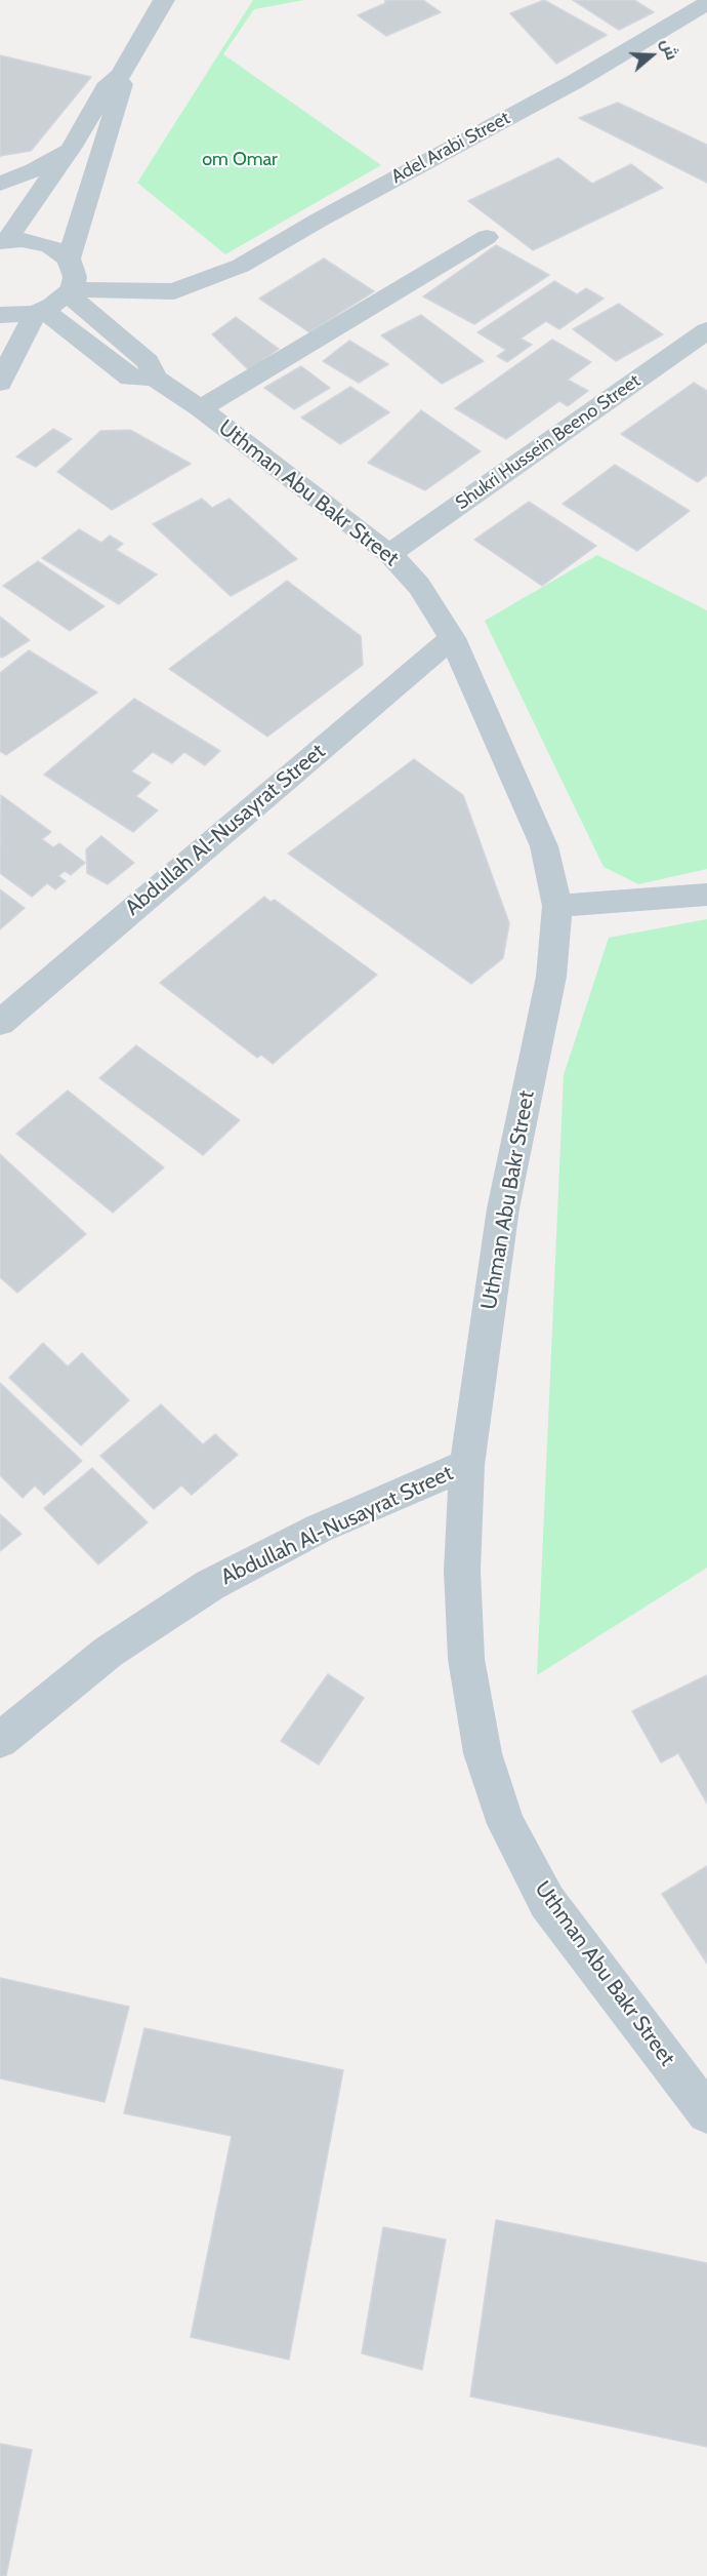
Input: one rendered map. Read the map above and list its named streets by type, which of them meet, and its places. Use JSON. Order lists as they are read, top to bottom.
{
  "streets": {
    "street": [
      "Adel Arabi Street",
      "Shukri Hussein Beeno Street",
      "Uthman Abu Bakr Street",
      "Abdullah Al-Nusayrat Street"
    ]
  },
  "crossings": [
    ["Adel Arabi Street", "Uthman Abu Bakr Street"],
    ["Shukri Hussein Beeno Street", "Uthman Abu Bakr Street"],
    ["Uthman Abu Bakr Street", "Abdullah Al-Nusayrat Street"]
  ],
  "parks": ["om Omar"],
  "north": "right"
}
